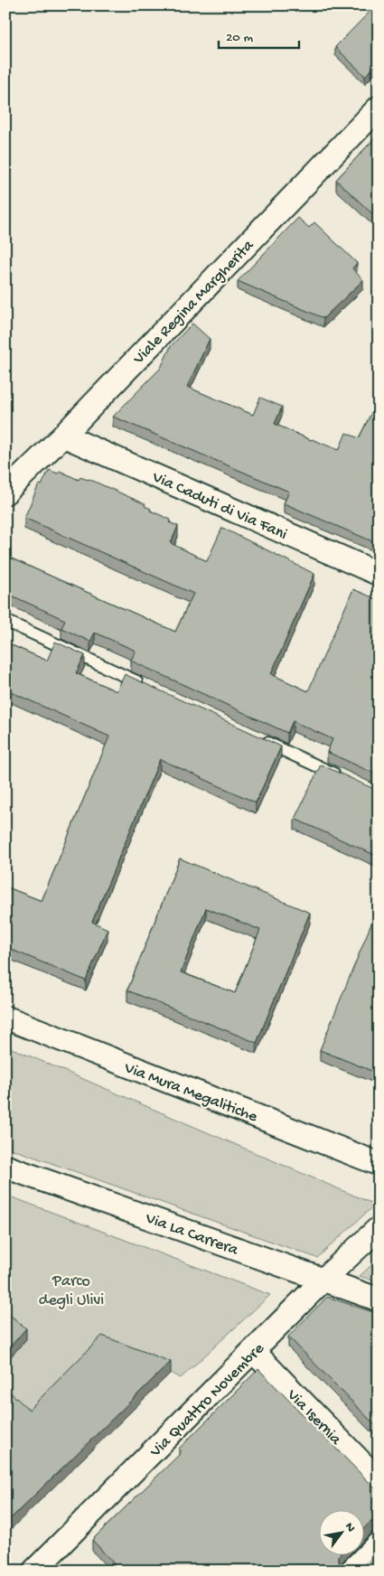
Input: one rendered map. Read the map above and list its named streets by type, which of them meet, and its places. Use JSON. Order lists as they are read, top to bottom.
{
  "streets": {
    "street": [
      "Viale Regina Margherita",
      "Via Caduti di Via Fani",
      "Via Mura Megalitiche",
      "Via La Carrera",
      "Via Quattro Novembre",
      "Via Isernia"
    ]
  },
  "crossings": [
    ["Viale Regina Margherita", "Via Caduti di Via Fani"],
    ["Via La Carrera", "Via Quattro Novembre"],
    ["Via Quattro Novembre", "Via Isernia"]
  ],
  "parks": ["Parco degli Ulivi"],
  "scale_bar": "20 m",
  "north": "top right"
}
